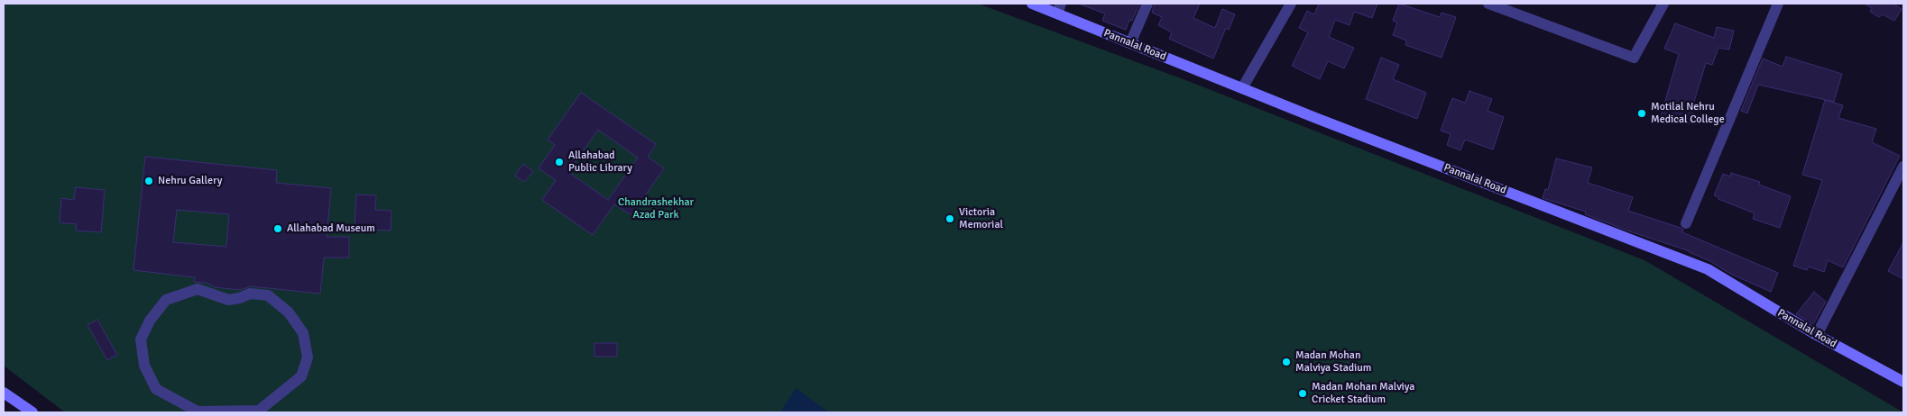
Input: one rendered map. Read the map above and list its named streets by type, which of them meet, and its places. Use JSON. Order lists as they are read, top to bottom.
{
  "streets": {
    "street": ["Pannalal Road"]
  },
  "parks": ["Chandrashekhar Azad Park"],
  "places": [
    "Motilal Nehru Medical College",
    "Allahabad Public Library",
    "Nehru Gallery",
    "Victoria Memorial",
    "Allahabad Museum",
    "Madan Mohan Malviya Stadium",
    "Madan Mohan Malviya Cricket Stadium"
  ]
}
